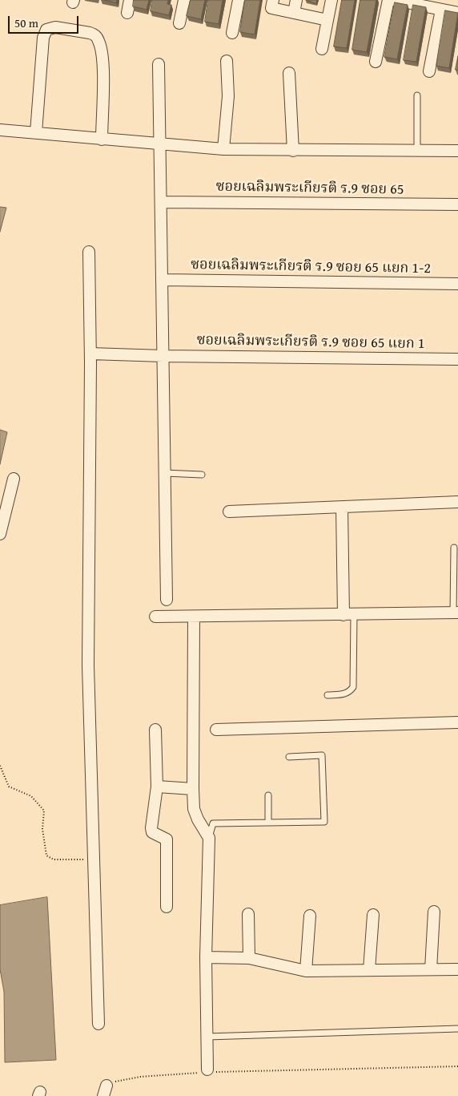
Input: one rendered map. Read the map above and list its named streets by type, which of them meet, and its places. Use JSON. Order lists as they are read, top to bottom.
{
  "streets": {
    "street": ["ซอยเฉลิมพระเกียรติ ร.9 ซอย 65", "ซอยเฉลิมพระเกียรติ ร.9 ซอย 65 แยก 1-2", "ซอยเฉลิมพระเกียรติ ร.9 ซอย 65 แยก 1"]
  },
  "scale_bar": "50 m"
}
